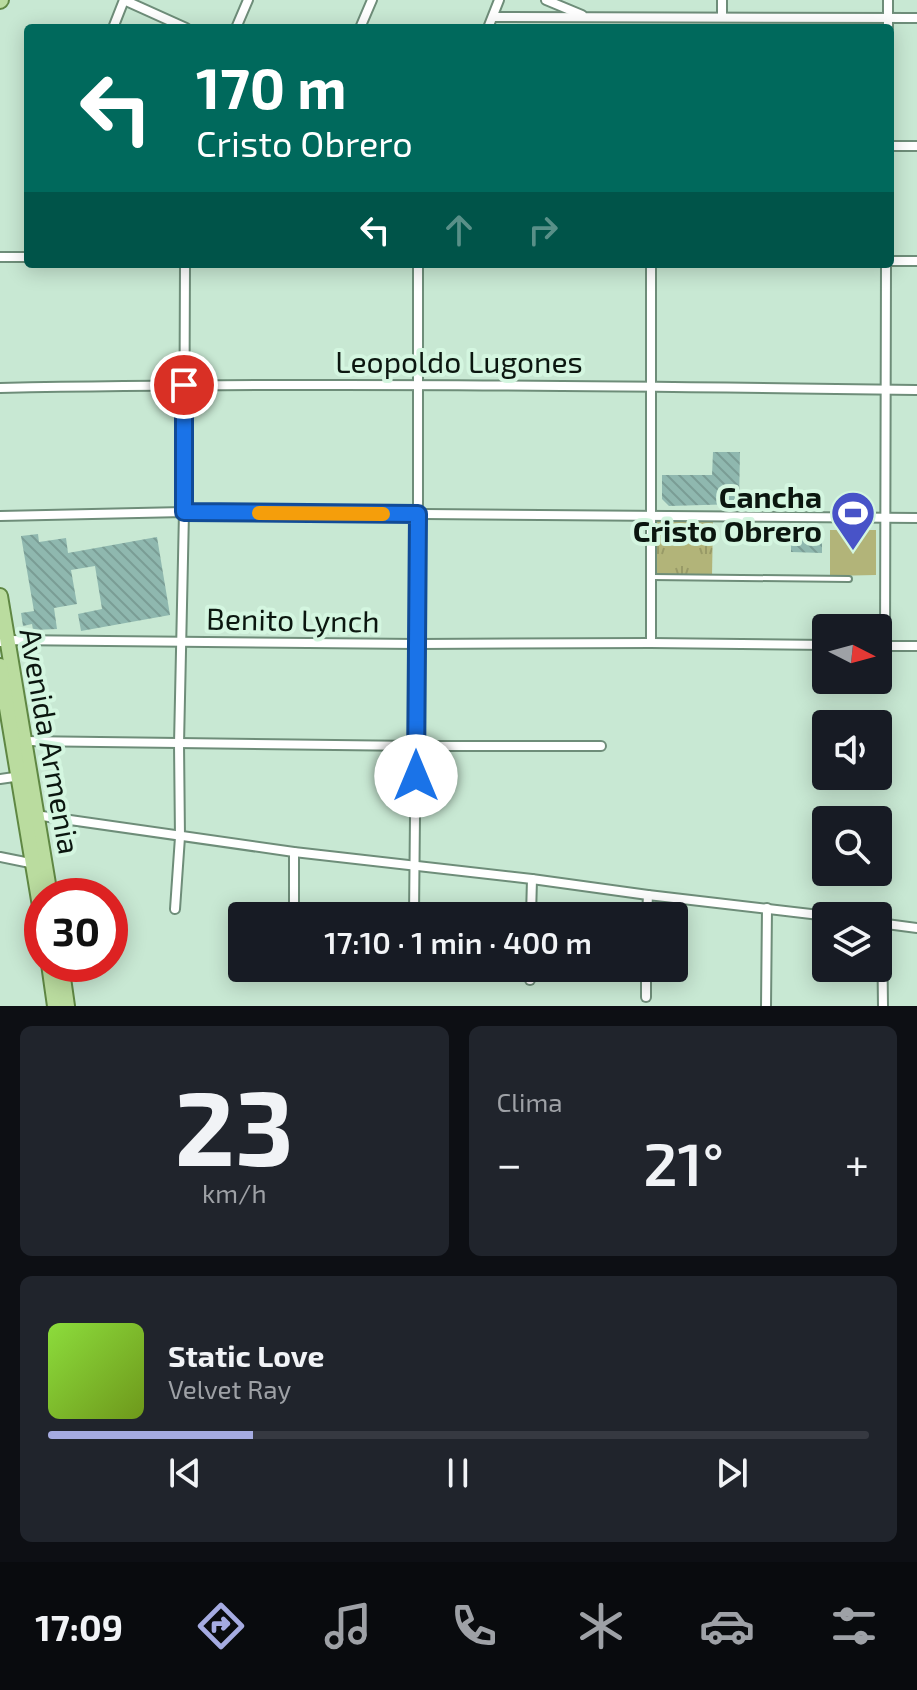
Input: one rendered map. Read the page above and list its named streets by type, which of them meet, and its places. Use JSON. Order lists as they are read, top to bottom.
{
  "streets": {
    "main road": ["Avenida Armenia"],
    "street": ["Leopoldo Lugones", "Benito Lynch"]
  },
  "crossings": [
    ["Benito Lynch", "Avenida Armenia"]
  ],
  "places": {
    "sports": ["Cancha Cristo Obrero"]
  },
  "north": "right",
  "page": {
    "turn": ["170 m", "Cristo Obrero"],
    "limit": "30",
    "trip": "17:10 · 1 min · 400 m",
    "tile": [
      ["23", "km/h"],
      "Clima"
    ],
    "heat": ["−", "21°", "+"],
    "song": ["Static Love", "Velvet Ray"],
    "tabs": "17:09"
  }
}
